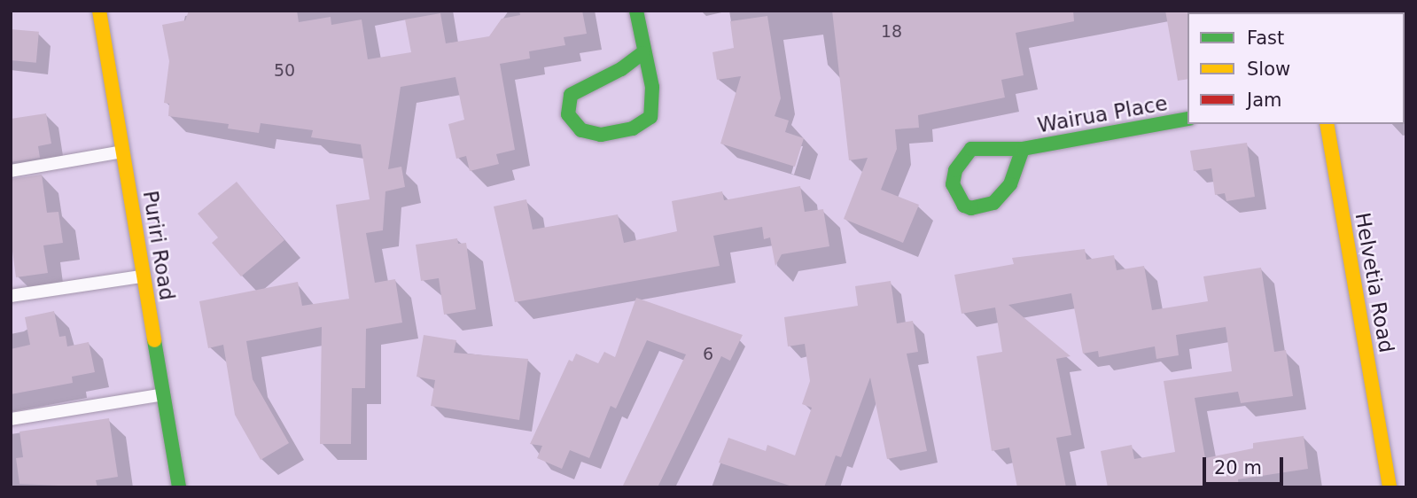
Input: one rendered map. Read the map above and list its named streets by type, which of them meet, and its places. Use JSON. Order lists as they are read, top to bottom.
{
  "streets": {
    "street": ["Wairua Place", "Puriri Road", "Helvetia Road"]
  },
  "house_numbers": ["18", "50", "6"],
  "legend": ["Fast", "Slow", "Jam"],
  "scale_bar": "20 m"
}
